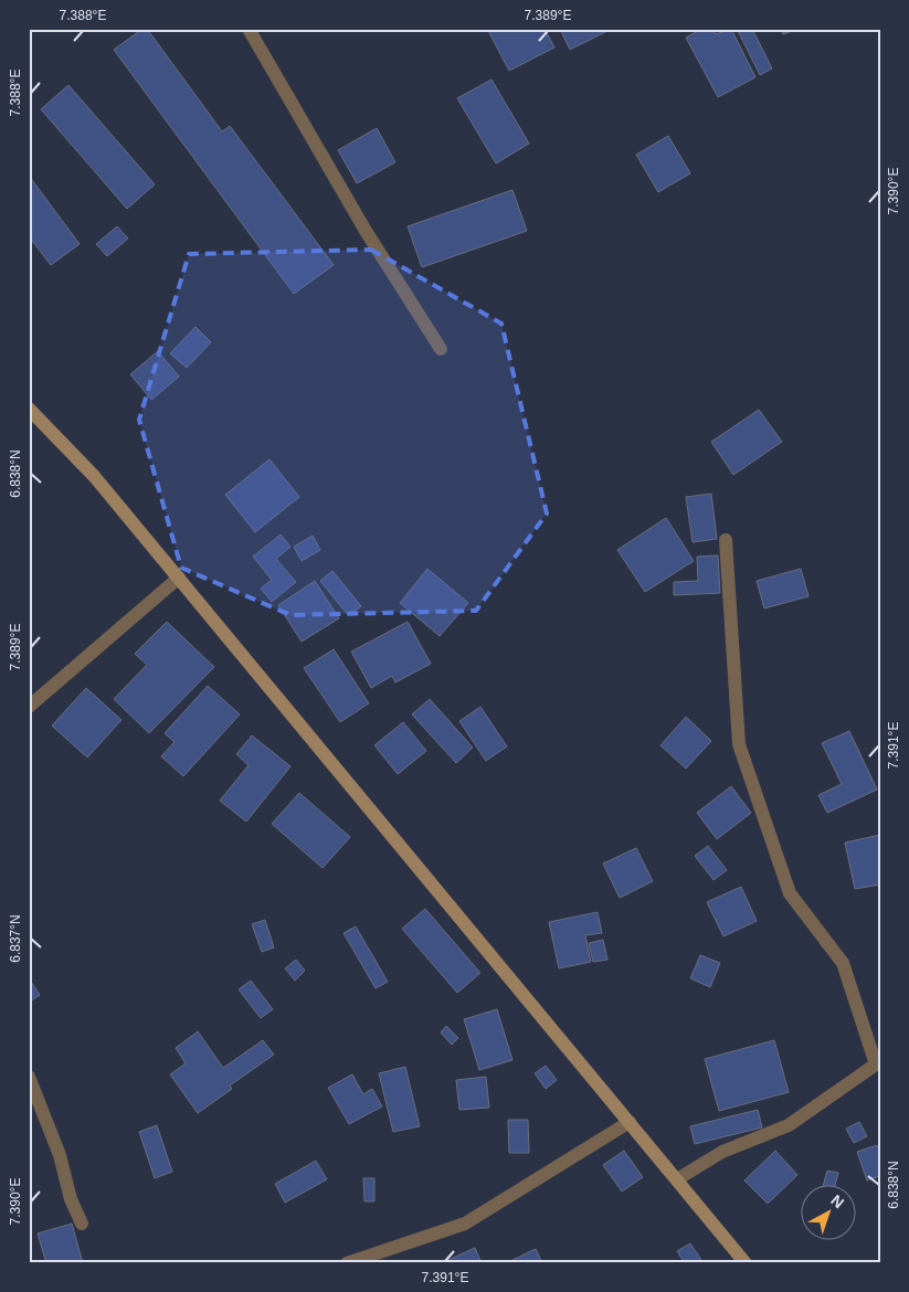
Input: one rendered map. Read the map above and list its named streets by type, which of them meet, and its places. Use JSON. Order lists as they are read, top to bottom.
{
  "north": "top right",
  "coordinates": [
    "7.388°E",
    "7.389°E",
    "7.390°E",
    "6.838°N",
    "7.391°E",
    "6.837°N"
  ]
}
